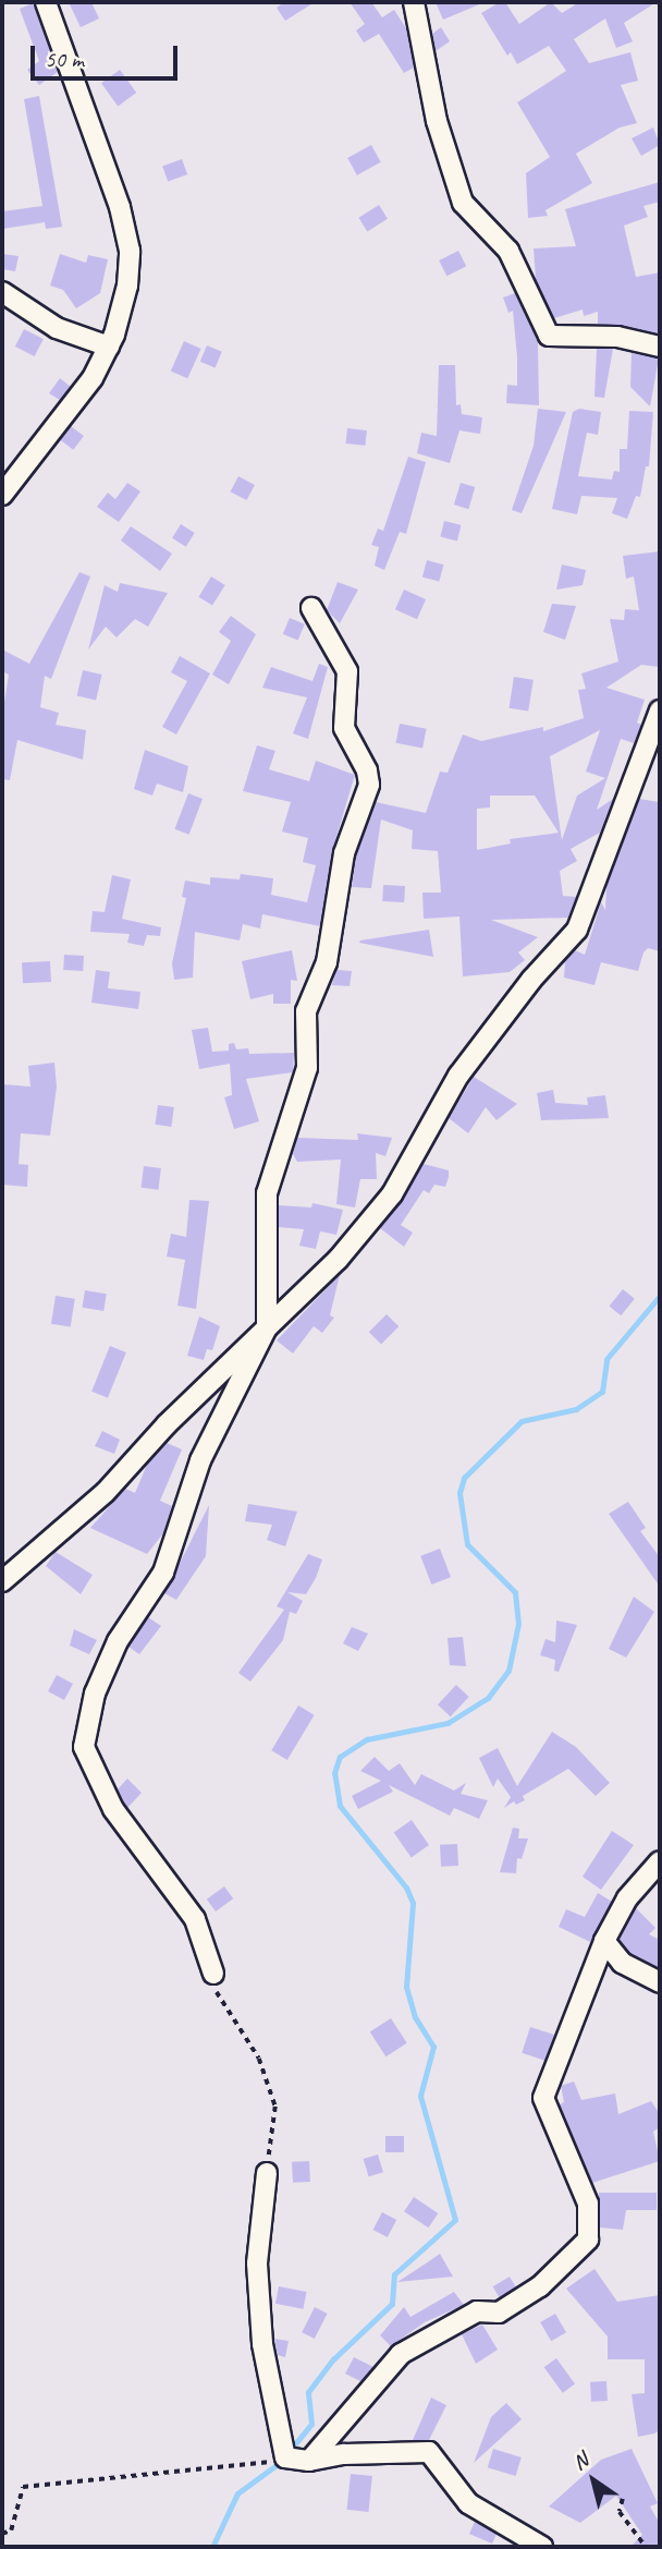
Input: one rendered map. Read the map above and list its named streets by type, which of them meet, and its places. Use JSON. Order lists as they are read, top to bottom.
{
  "scale_bar": "50 m",
  "north": "top left"
}
